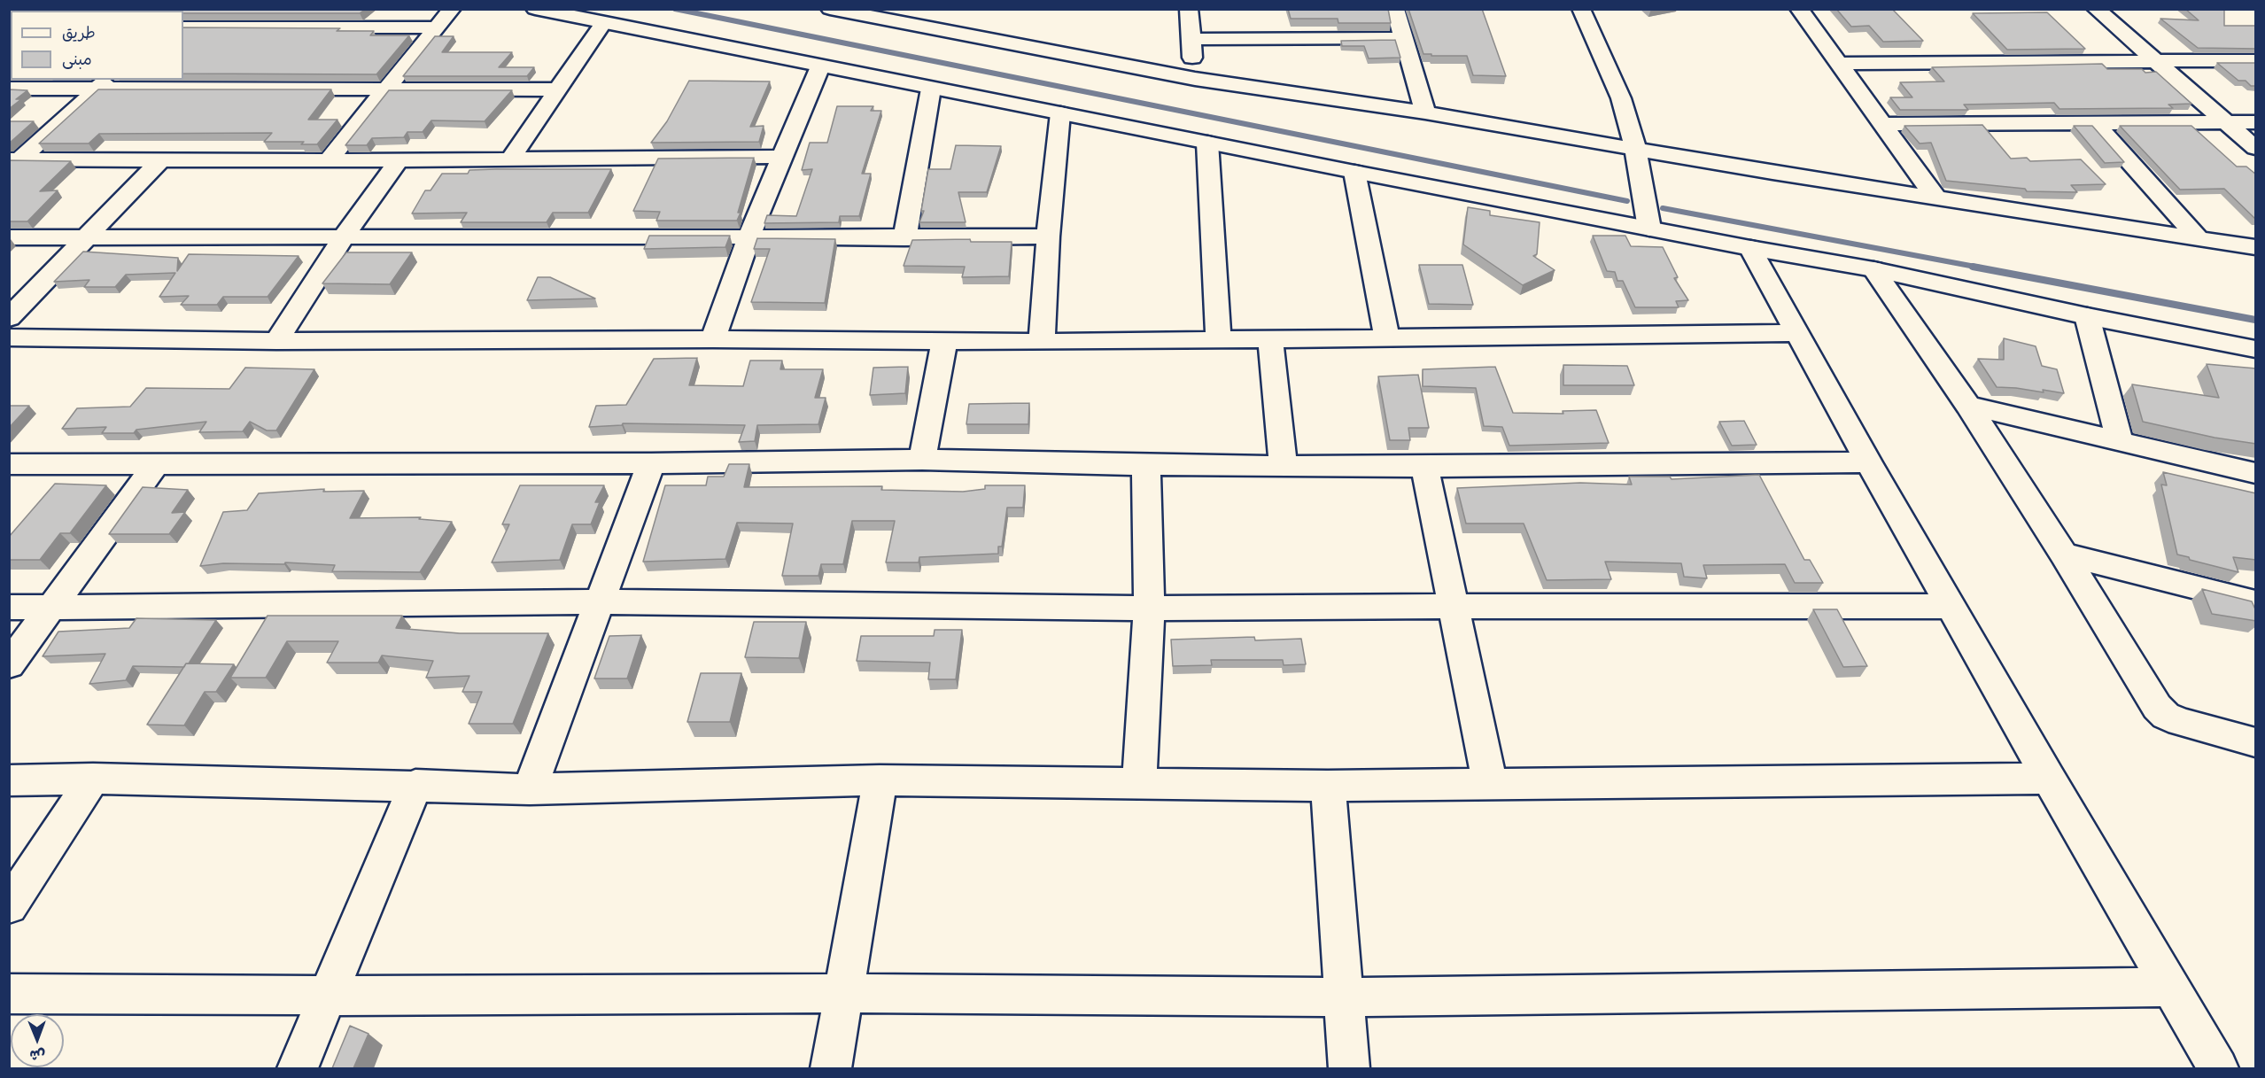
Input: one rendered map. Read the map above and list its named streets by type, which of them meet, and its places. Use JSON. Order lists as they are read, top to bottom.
{
  "legend": ["طريق", "مبنى"],
  "north": "bottom"
}
